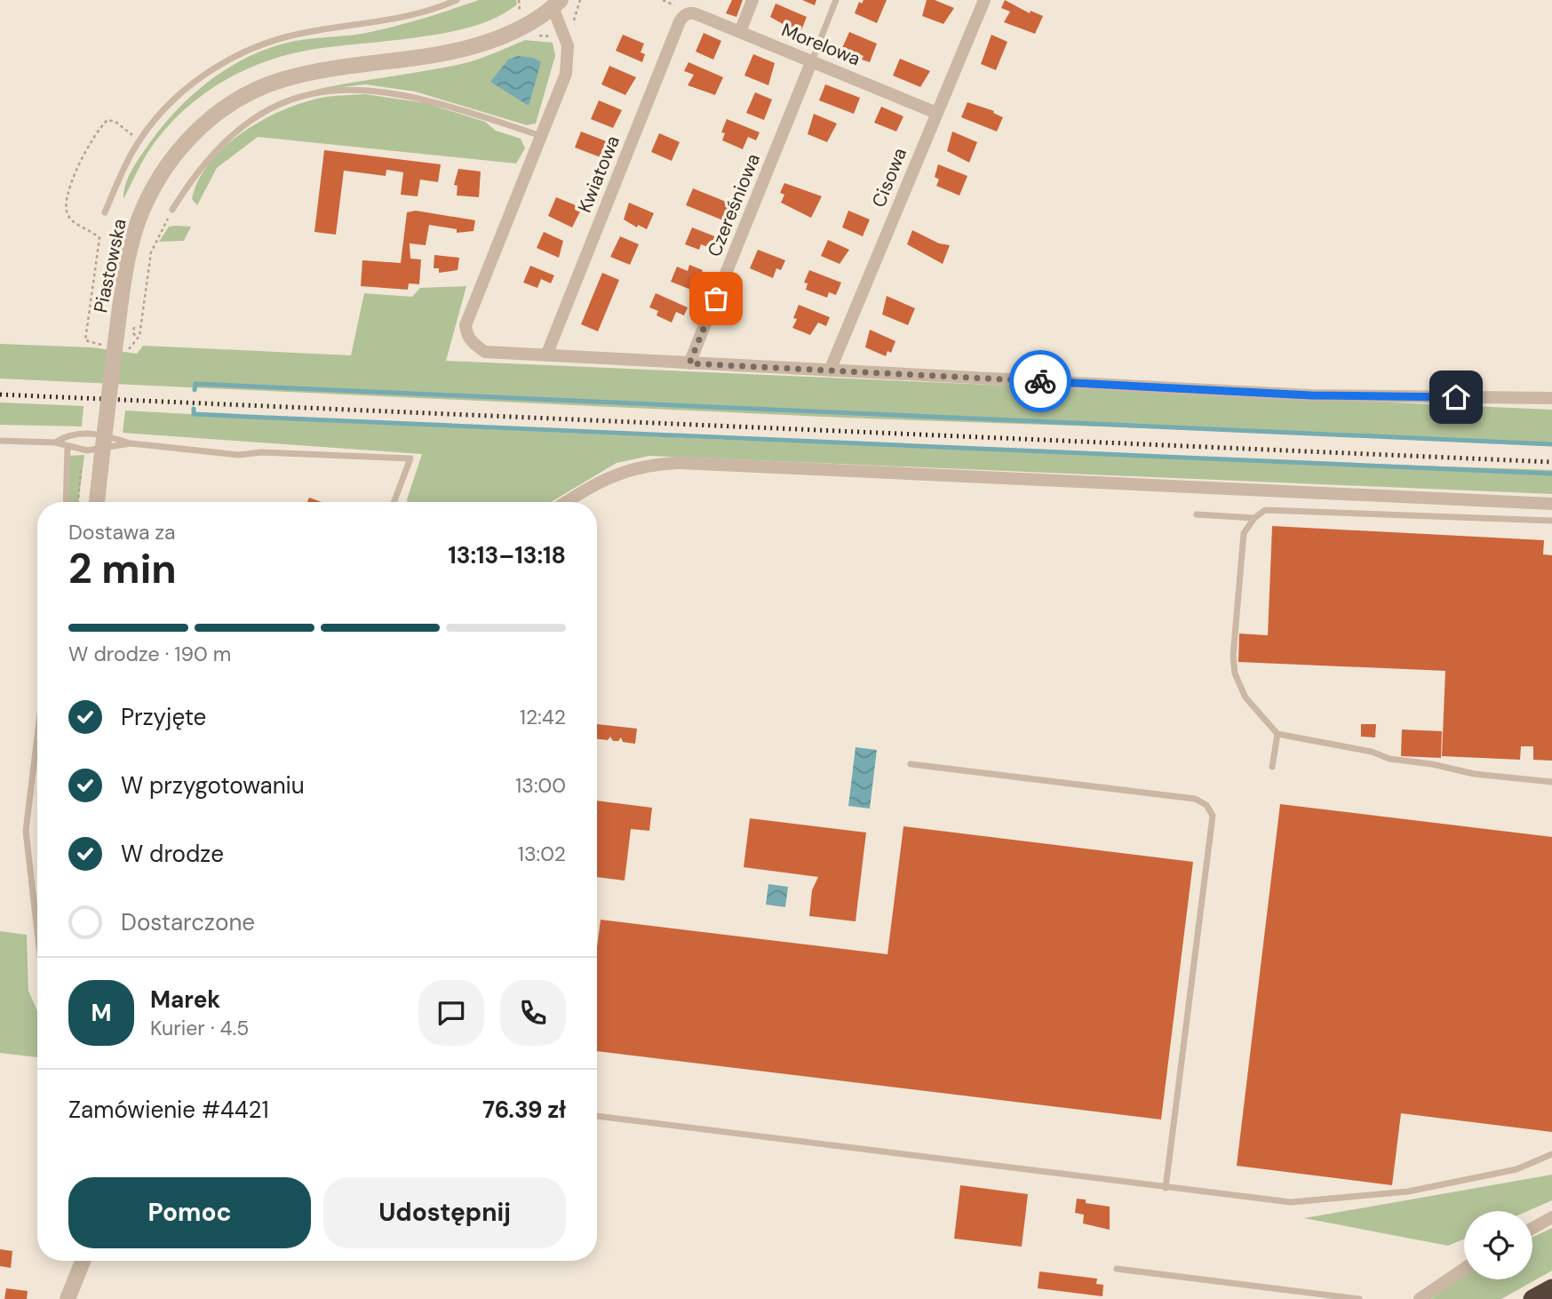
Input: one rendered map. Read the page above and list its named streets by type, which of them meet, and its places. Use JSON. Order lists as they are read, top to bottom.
{
  "streets": {
    "street": [
      "Morelowa",
      "Kwiatowa",
      "Cisowa",
      "Czereśniowa",
      "Piastowska"
    ]
  },
  "crossings": [
    ["Morelowa", "Kwiatowa"],
    ["Morelowa", "Cisowa"],
    ["Morelowa", "Czereśniowa"],
    ["Kwiatowa", "Piastowska"]
  ],
  "page": {
    "heading": ["2 min", "Dostawa za", "13:13–13:18"],
    "panel": [
      "Marek",
      "Kurier · 4.5",
      "Zamówienie #4421",
      "76.39 zł"
    ],
    "bar": "W drodze · 190 m",
    "list": [
      ["Przyjęte", "12:42"],
      ["W przygotowaniu", "13:00"],
      ["W drodze", "13:02"],
      "Dostarczone"
    ],
    "round": "M",
    "buttons": ["Pomoc", "Udostępnij"]
  }
}
